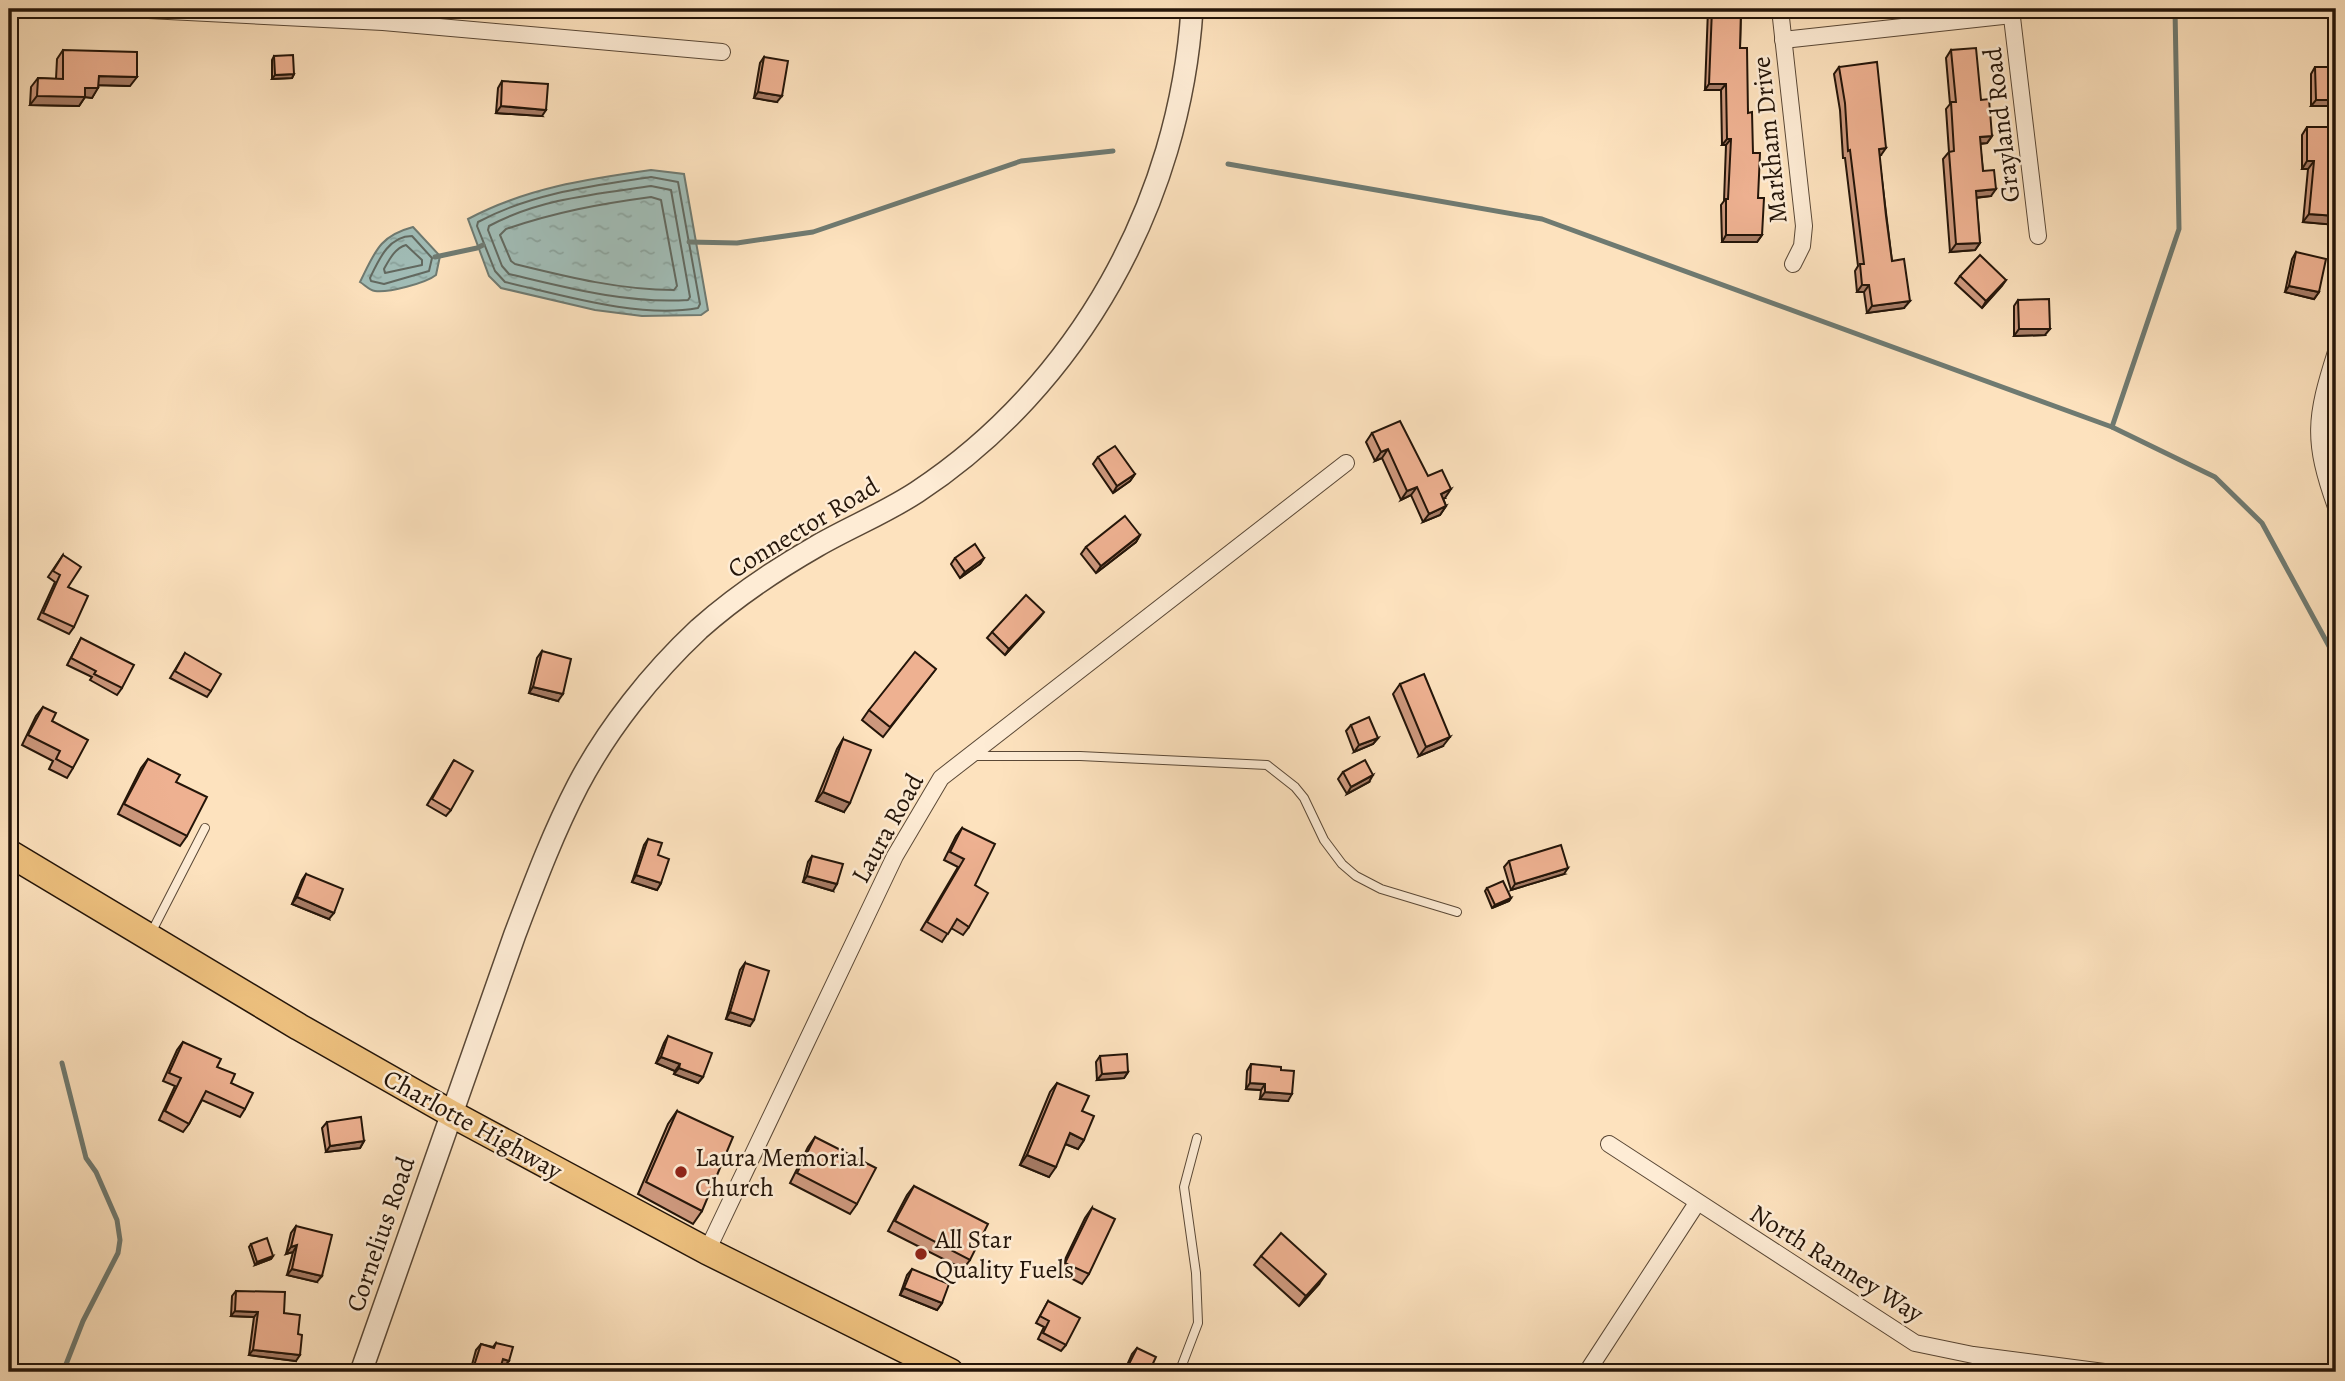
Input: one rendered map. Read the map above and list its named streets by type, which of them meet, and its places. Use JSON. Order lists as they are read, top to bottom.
{
  "streets": {
    "main road": ["Charlotte Highway"],
    "street": [
      "Grayland Road",
      "Markham Drive",
      "Connector Road",
      "Laura Road",
      "Cornelius Road",
      "North Ranney Way"
    ]
  },
  "crossings": [
    ["Connector Road", "Charlotte Highway"],
    ["Connector Road", "Cornelius Road"],
    ["Laura Road", "Charlotte Highway"],
    ["Charlotte Highway", "Cornelius Road"]
  ],
  "places": ["Laura Memorial Church", "All Star Quality Fuels"]
}
